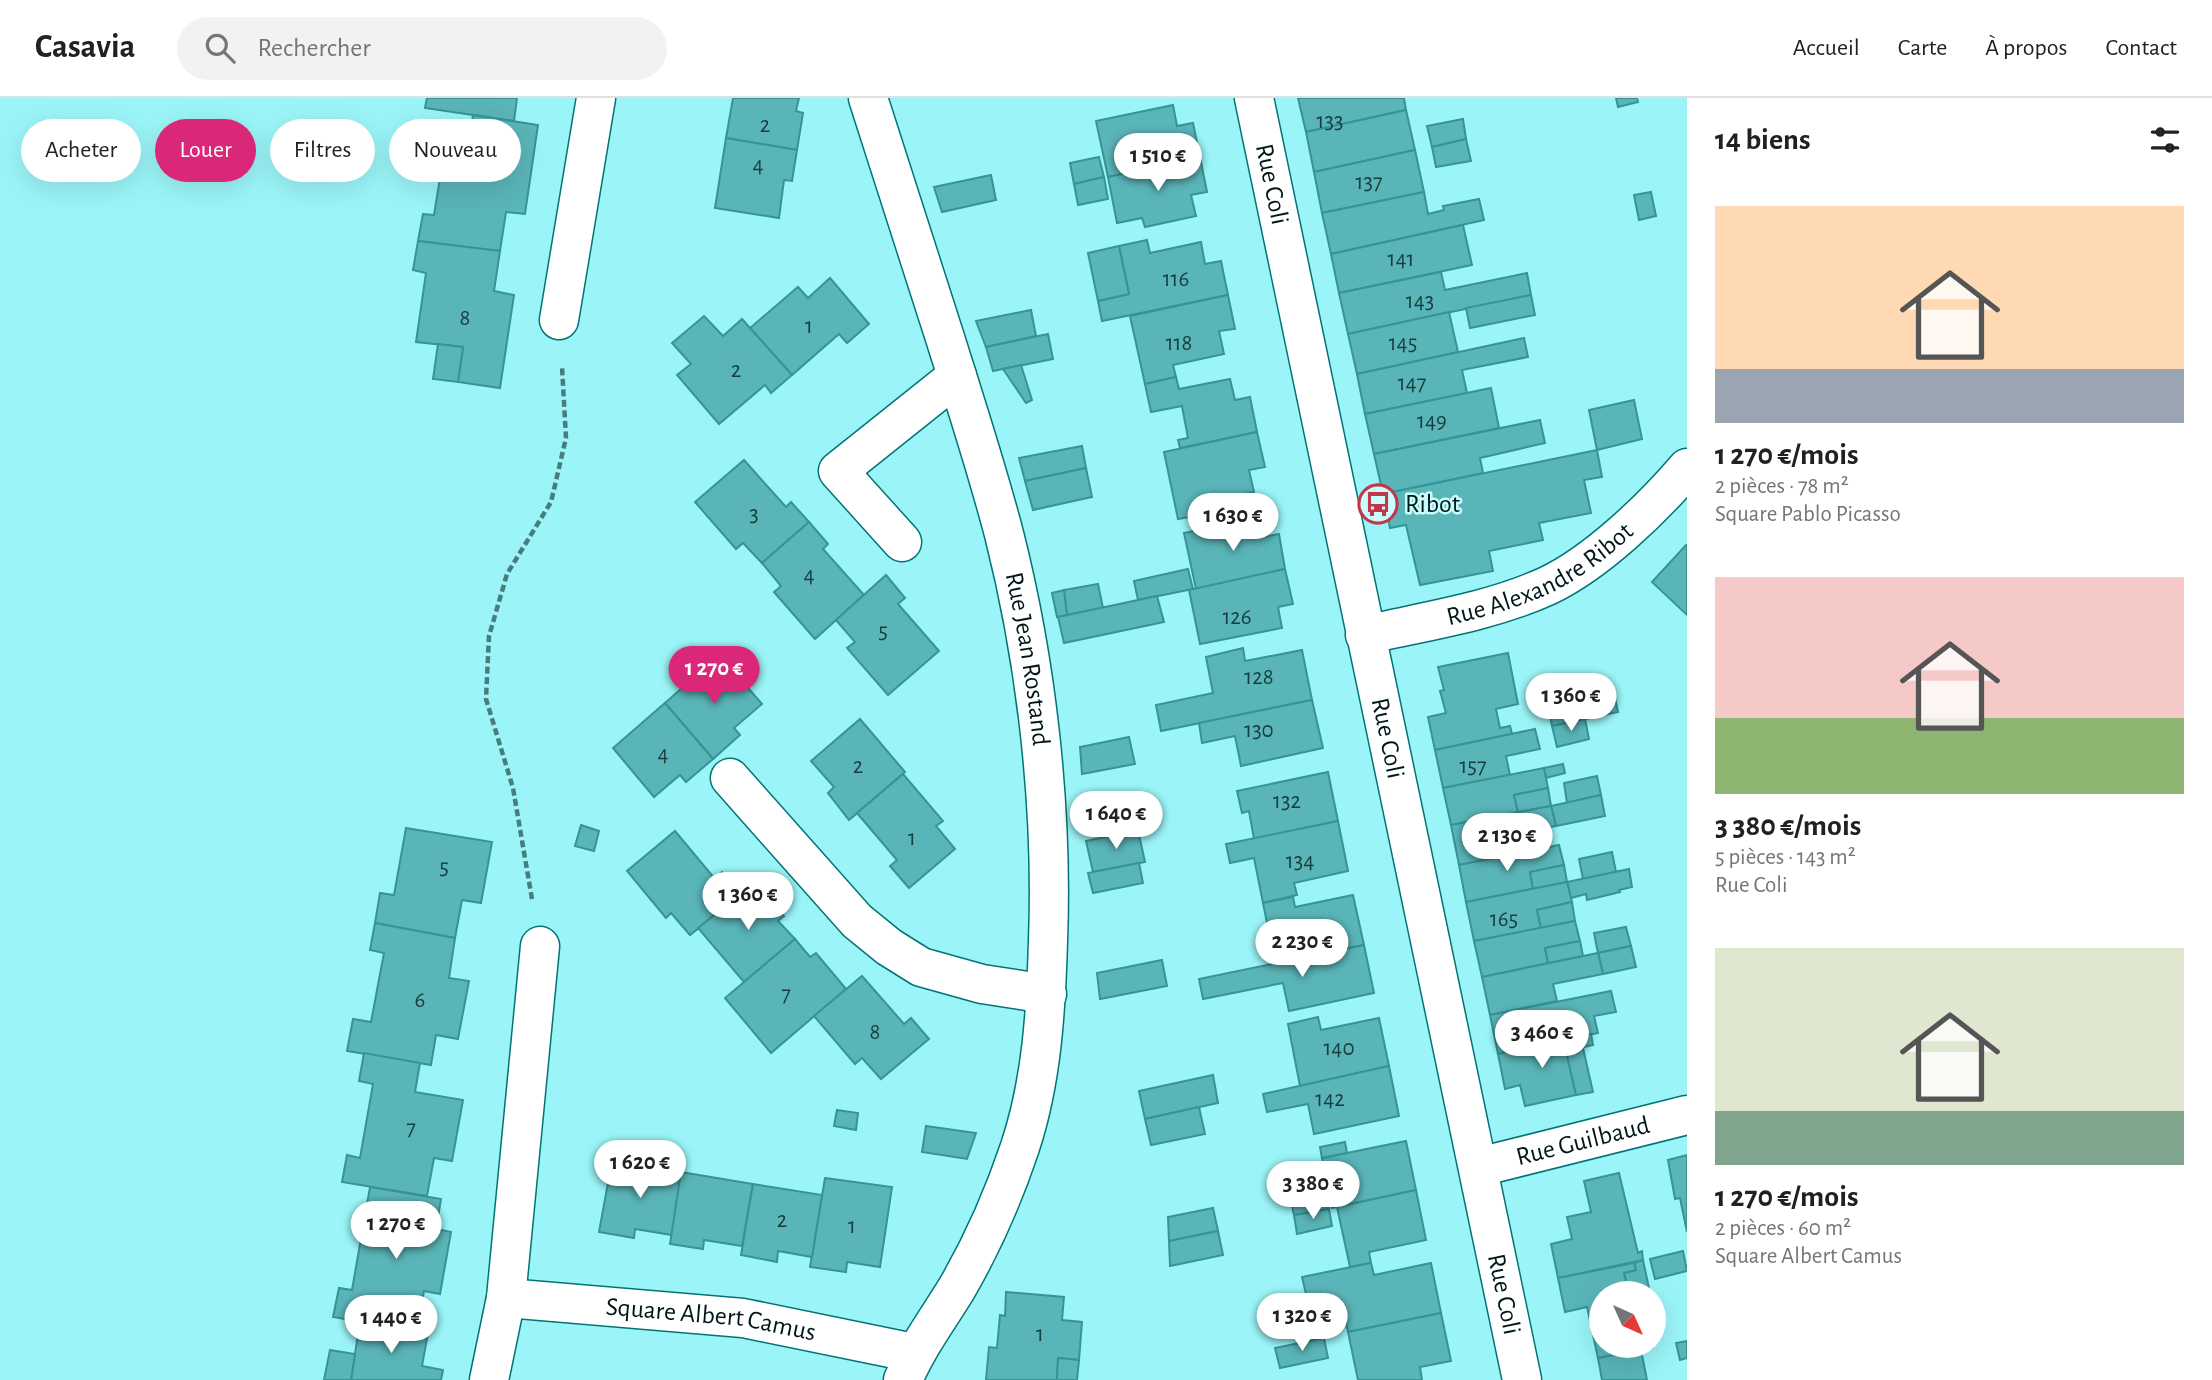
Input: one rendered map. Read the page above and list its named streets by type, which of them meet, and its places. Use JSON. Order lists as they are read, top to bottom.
{
  "streets": {
    "street": [
      "Rue Coli",
      "Rue Alexandre Ribot",
      "Rue Jean Rostand",
      "Rue Guilbaud",
      "Square Albert Camus"
    ]
  },
  "crossings": [
    ["Rue Coli", "Rue Alexandre Ribot"],
    ["Rue Coli", "Rue Guilbaud"],
    ["Rue Jean Rostand", "Square Albert Camus"]
  ],
  "places": {
    "bus stop": ["Ribot"]
  },
  "house_numbers": [
    "133",
    "2",
    "4",
    "137",
    "141",
    "116",
    "143",
    "8",
    "1",
    "118",
    "145",
    "2",
    "147",
    "149",
    "3",
    "4",
    "126",
    "5",
    "128",
    "130",
    "4",
    "2",
    "157",
    "132",
    "1",
    "134",
    "5",
    "165",
    "7",
    "6",
    "8",
    "140",
    "142",
    "7",
    "2",
    "1",
    "1"
  ],
  "north": "bottom right",
  "page": {
    "header": "Casavia",
    "search": "Rechercher",
    "nav": [
      "Accueil",
      "Carte",
      "À propos",
      "Contact"
    ],
    "heading": "14 biens",
    "chip": [
      "Acheter",
      "Louer",
      "Filtres",
      "Nouveau"
    ],
    "price": [
      "1 510 €",
      "1 630 €",
      "1 270 €",
      "1 360 €",
      "1 640 €",
      "2 130 €",
      "1 360 €",
      "2 230 €",
      "3 460 €",
      "1 620 €",
      "3 380 €",
      "1 270 €",
      "1 320 €",
      "1 440 €"
    ],
    "list": [
      {
        "name": "1 270 €/mois",
        "note": "2 pièces · 78 m² · Square Pablo Picasso"
      },
      {
        "name": "3 380 €/mois",
        "note": "5 pièces · 143 m² · Rue Coli"
      },
      {
        "name": "1 270 €/mois",
        "note": "2 pièces · 60 m² · Square Albert Camus"
      }
    ]
  }
}
